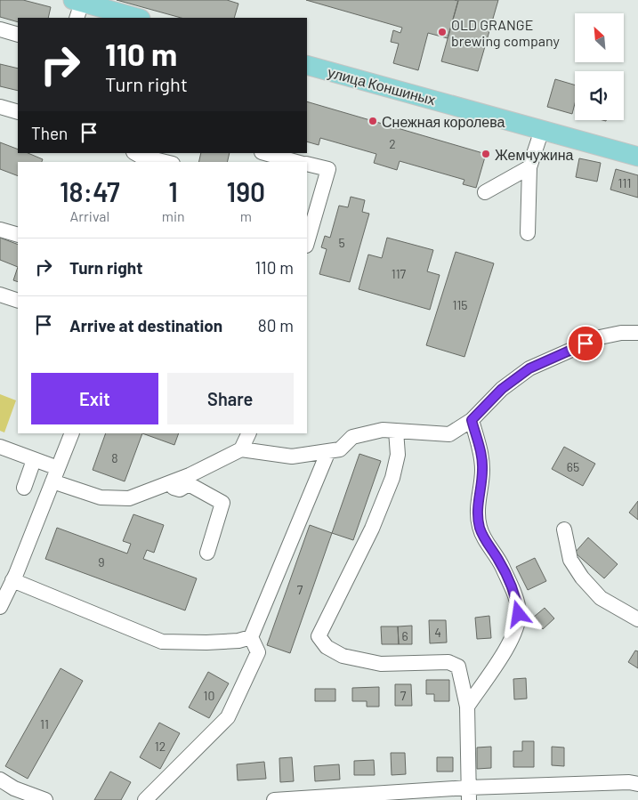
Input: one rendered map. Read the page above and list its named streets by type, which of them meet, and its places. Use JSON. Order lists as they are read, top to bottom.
{
  "streets": {
    "main road": ["улица Коншиных"]
  },
  "places": ["OLD GRANGE brewing company", "Снежная королева", "Жемчужина"],
  "house_numbers": [
    "2",
    "111",
    "5",
    "117",
    "115",
    "8",
    "65",
    "9",
    "7",
    "4",
    "6",
    "10",
    "7",
    "11",
    "12"
  ],
  "north": "top left",
  "page": {
    "turn": ["110 m", "Turn right"],
    "then": "Then",
    "eta": [
      "18:47",
      "Arrival",
      "1",
      "min",
      "190",
      "m"
    ],
    "list": [
      {
        "name": "Turn right",
        "value": "110 m"
      },
      {
        "name": "Arrive at destination",
        "value": "80 m"
      }
    ],
    "buttons": ["Exit", "Share"]
  }
}
